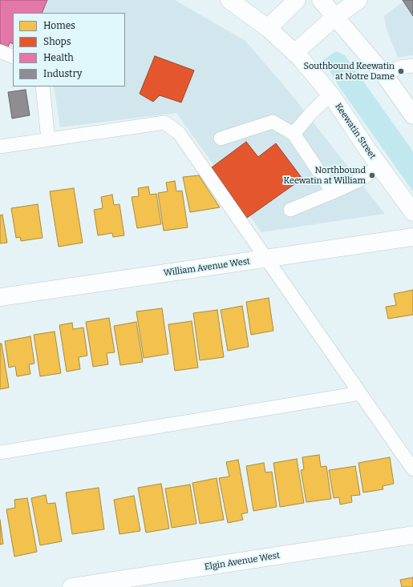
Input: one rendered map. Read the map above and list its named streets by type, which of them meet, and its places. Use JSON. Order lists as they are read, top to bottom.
{
  "streets": {
    "street": ["Keewatin Street", "William Avenue West", "Elgin Avenue West"]
  },
  "places": ["Southbound Keewatin at Notre Dame", "Northbound Keewatin at William"],
  "legend": [
    "Homes",
    "Shops",
    "Health",
    "Industry"
  ]
}
